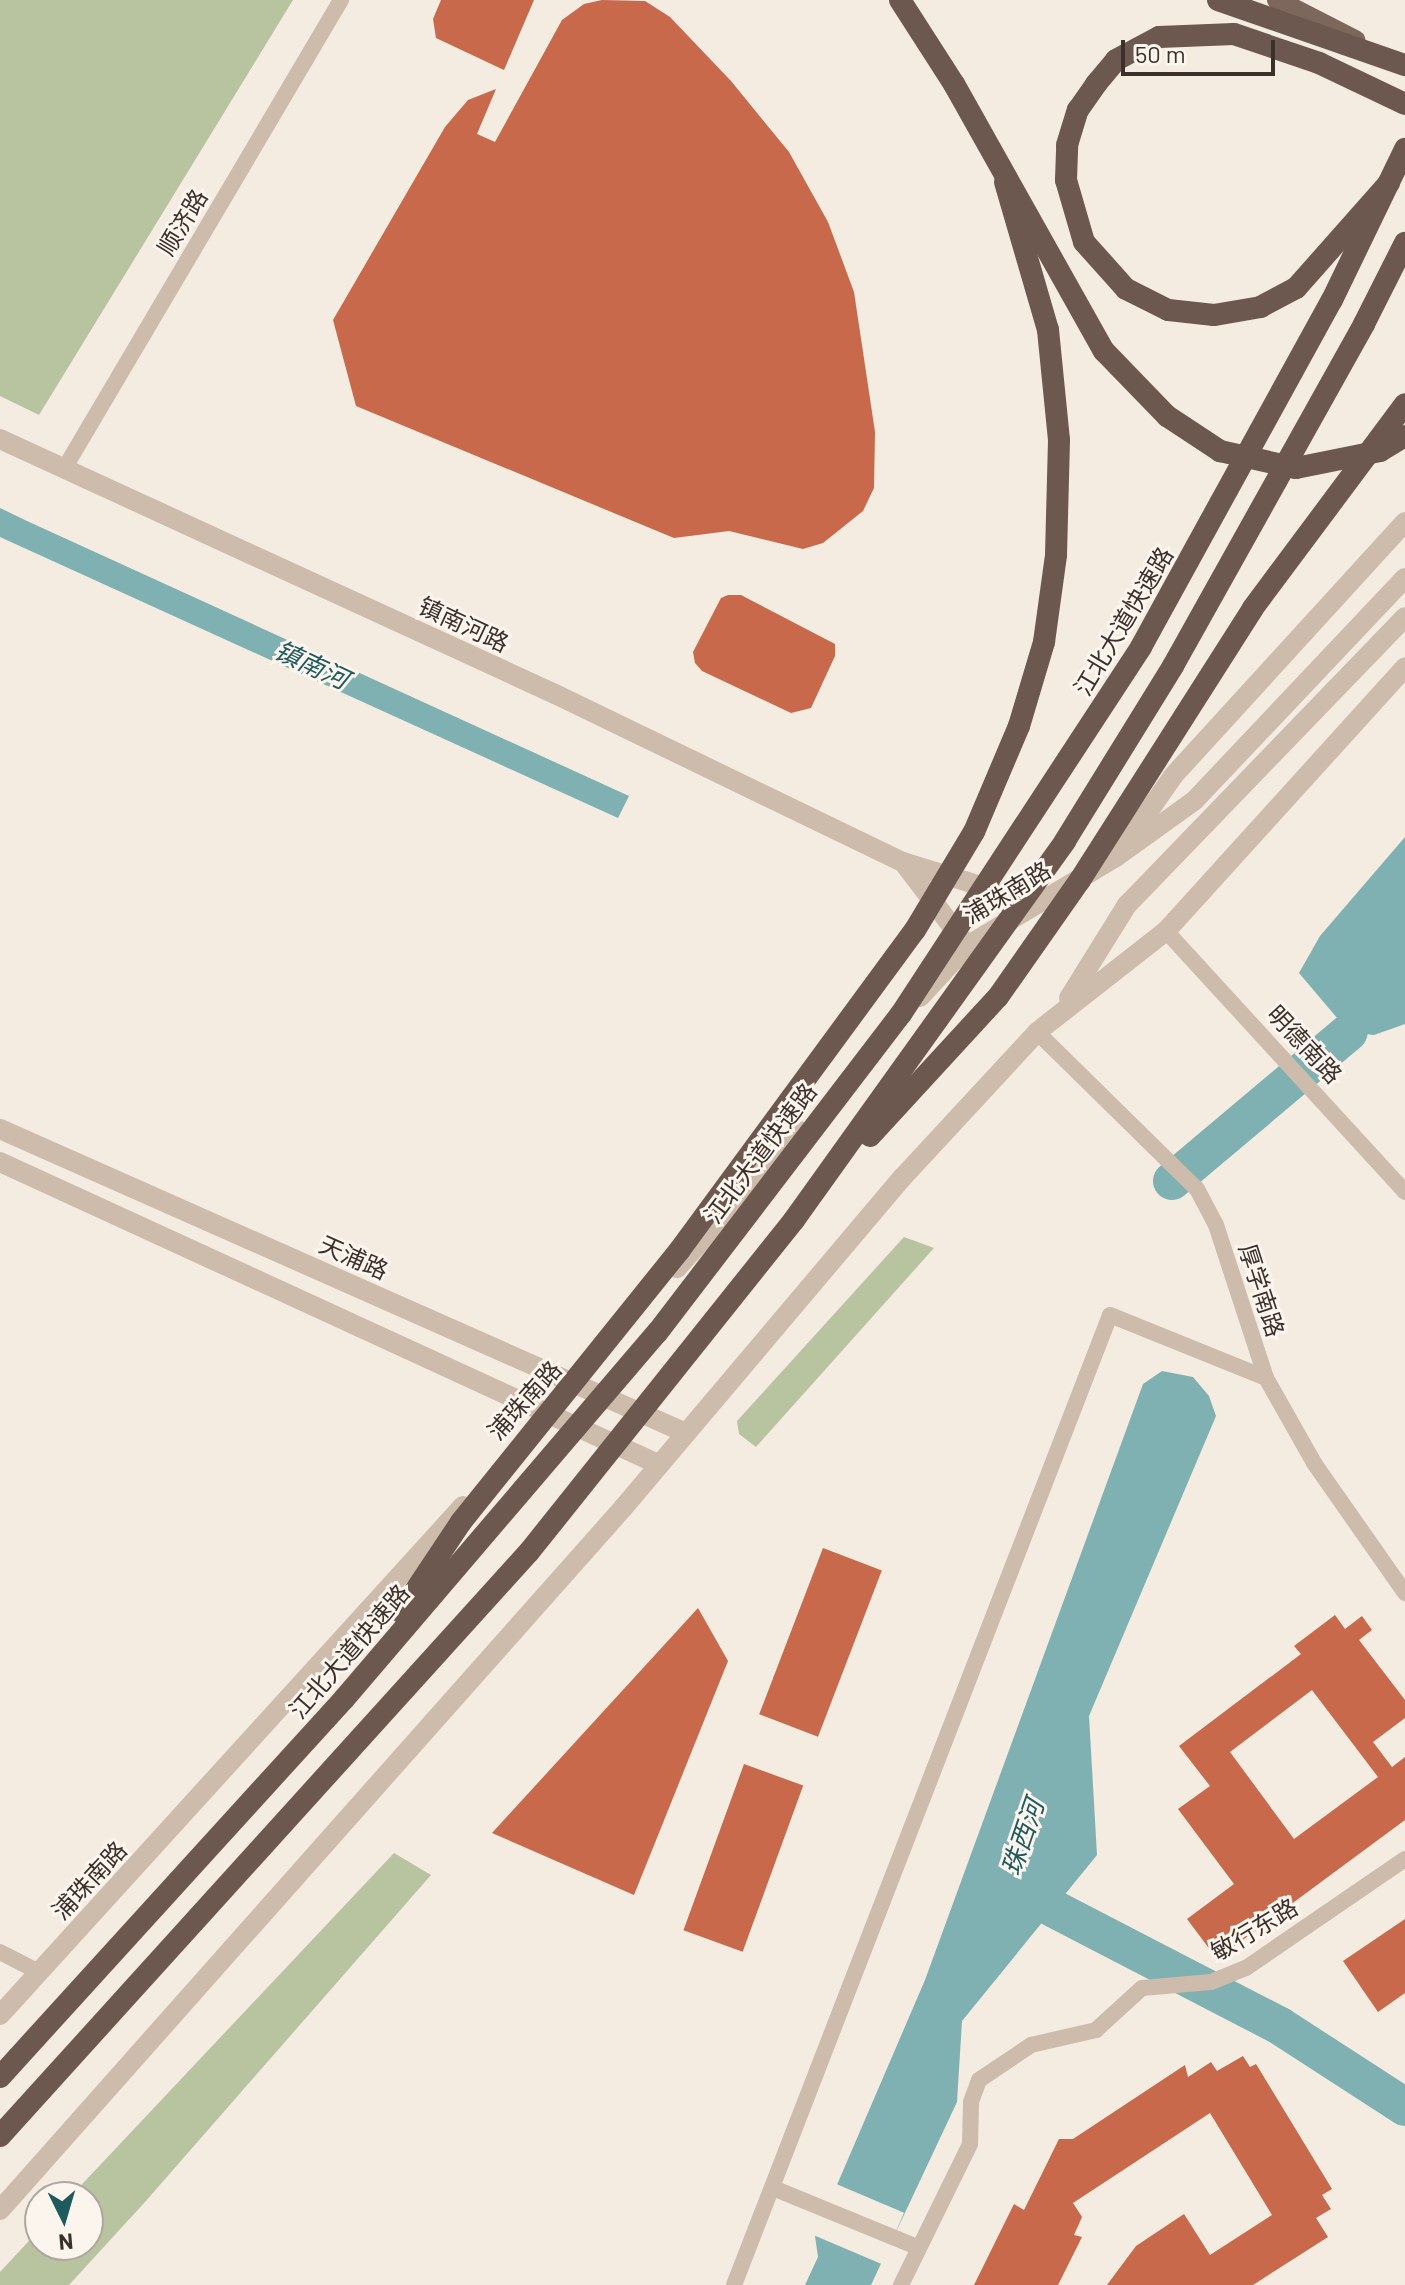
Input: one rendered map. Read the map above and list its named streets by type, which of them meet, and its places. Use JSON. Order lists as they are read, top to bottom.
{
  "streets": {
    "highway": ["江北大道快速路"],
    "street": [
      "顺济路",
      "镇南河路",
      "浦珠南路",
      "明德南路",
      "天浦路",
      "厚学南路",
      "敏行东路"
    ]
  },
  "crossings": [
    ["顺济路", "镇南河路"],
    ["镇南河路", "浦珠南路"],
    ["浦珠南路", "天浦路"]
  ],
  "water": ["镇南河", "珠西河"],
  "scale_bar": "50 m",
  "north": "bottom"
}
